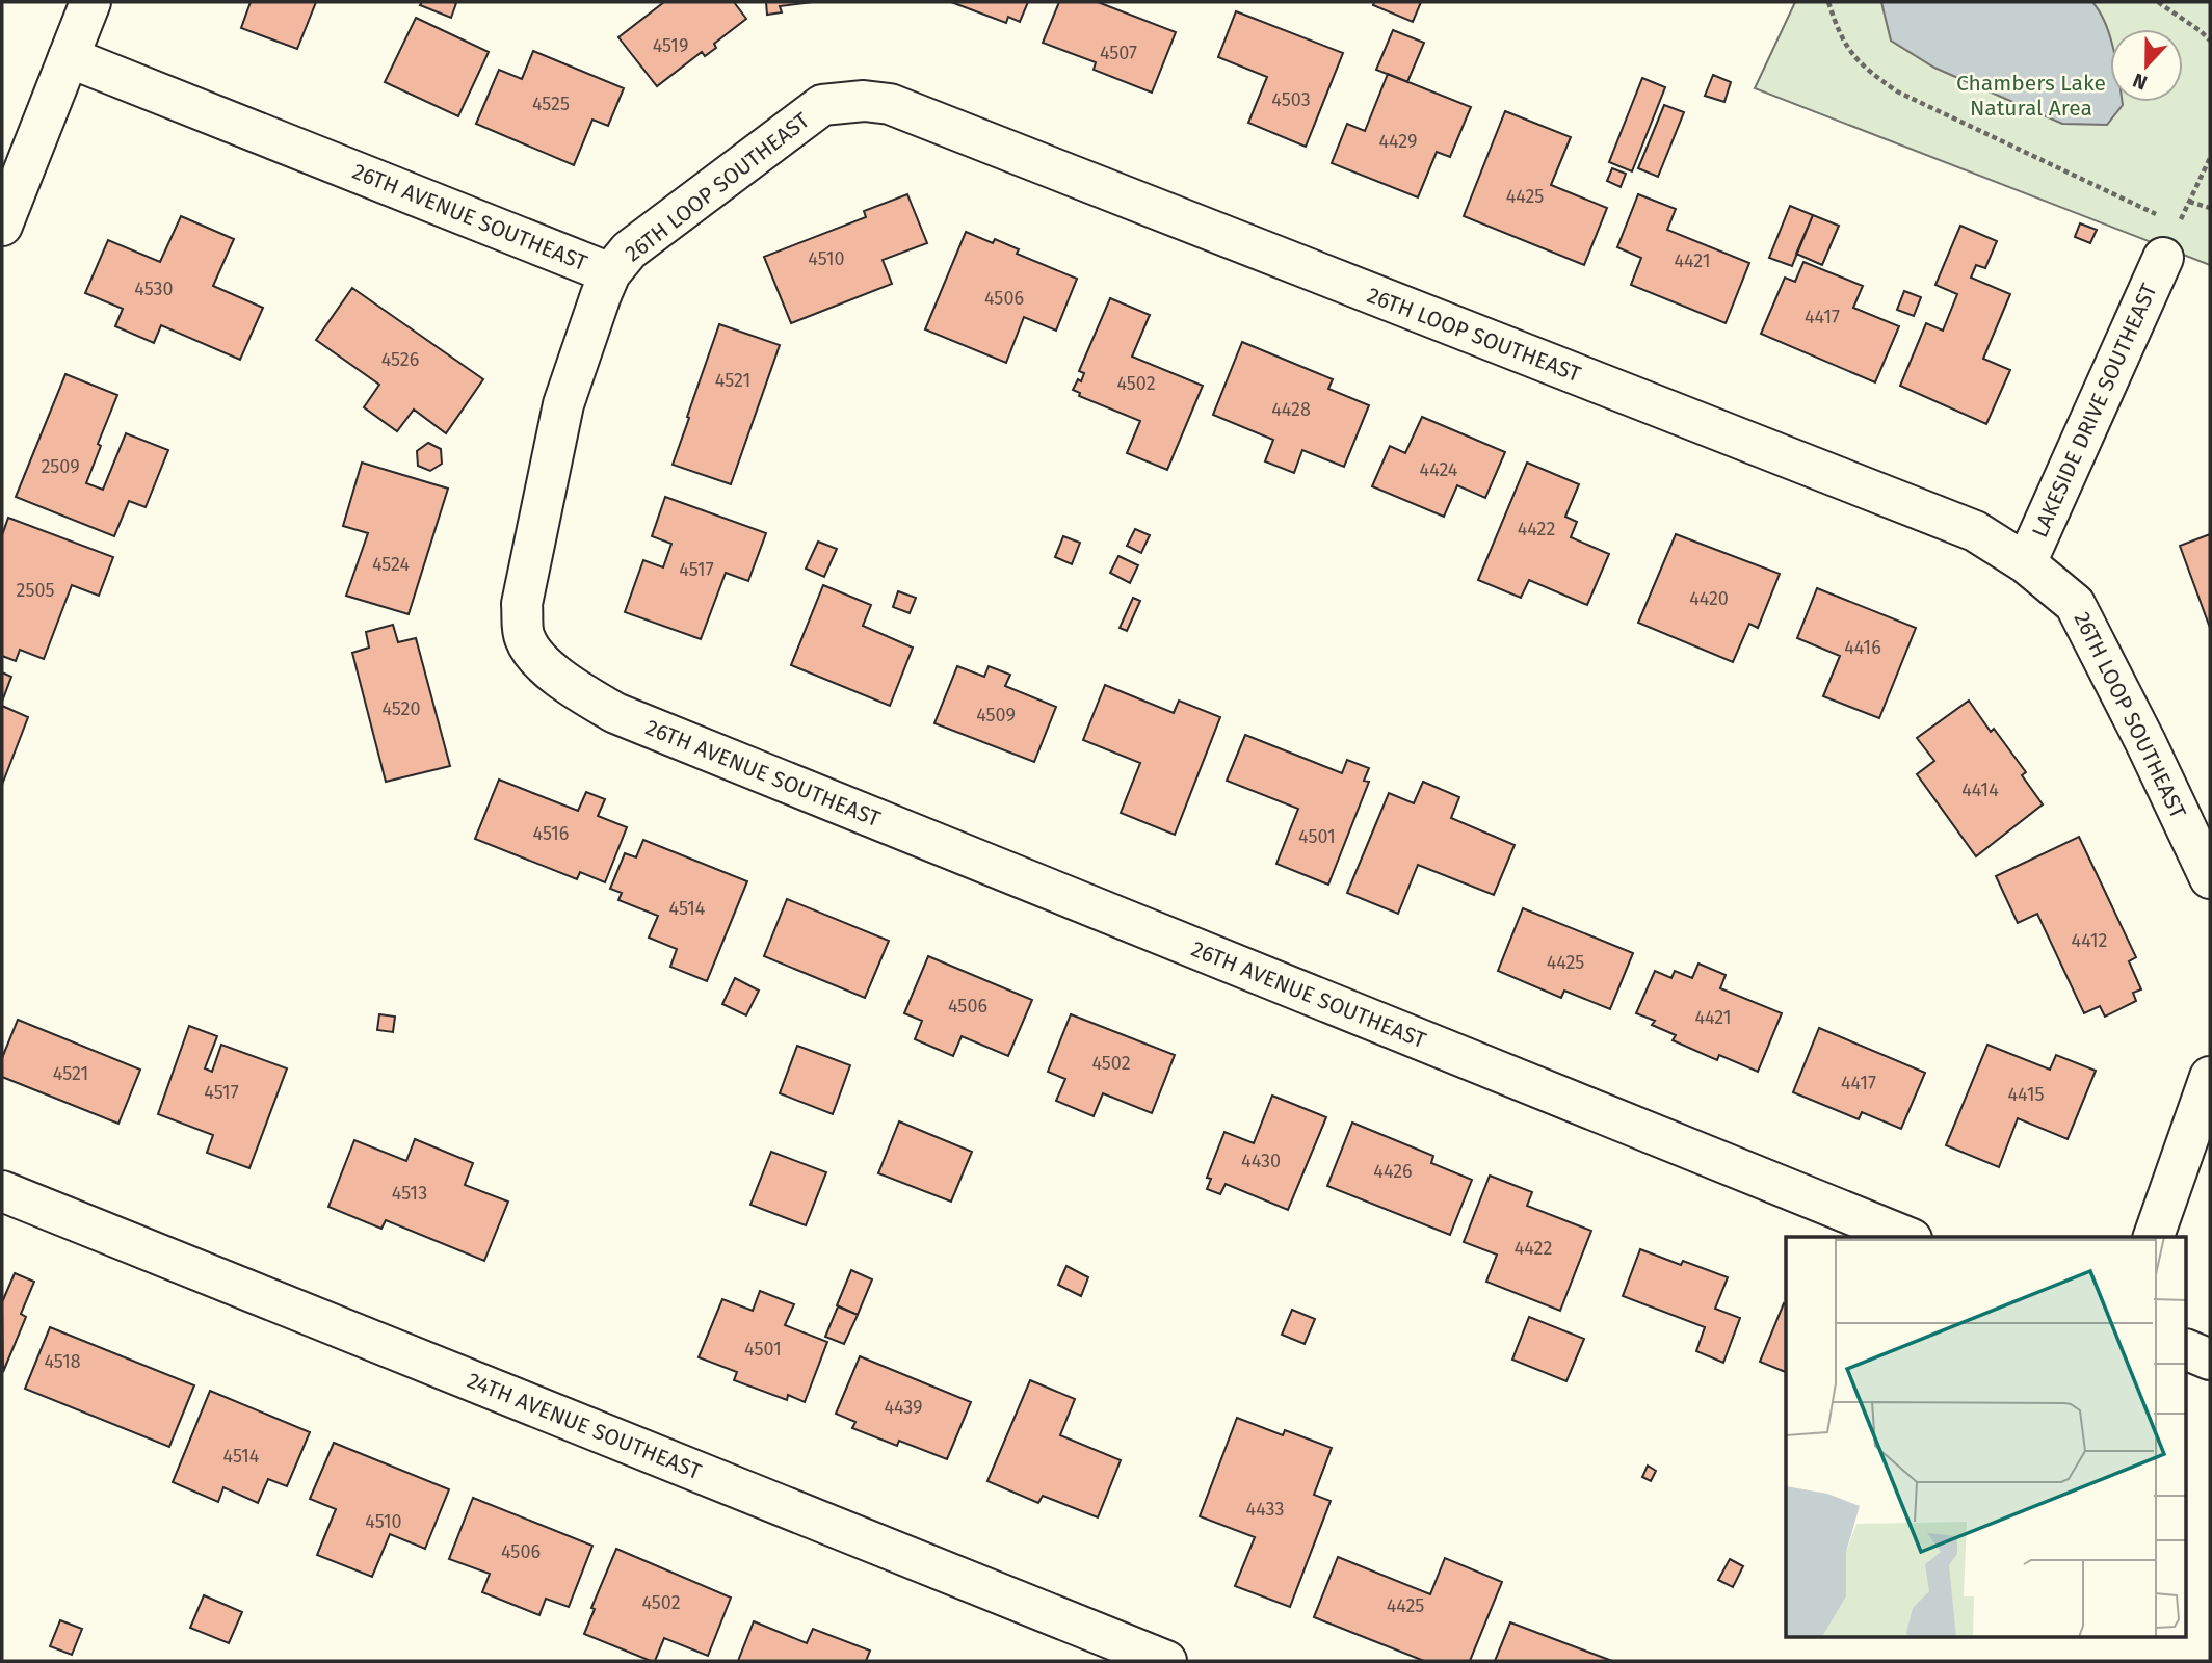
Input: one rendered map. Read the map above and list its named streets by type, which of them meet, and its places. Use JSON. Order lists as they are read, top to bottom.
{
  "streets": {
    "street": [
      "26TH LOOP SOUTHEAST",
      "26TH AVENUE SOUTHEAST",
      "LAKESIDE DRIVE SOUTHEAST",
      "24TH AVENUE SOUTHEAST"
    ]
  },
  "crossings": [
    ["26TH LOOP SOUTHEAST", "26TH AVENUE SOUTHEAST"],
    ["26TH LOOP SOUTHEAST", "LAKESIDE DRIVE SOUTHEAST"]
  ],
  "parks": ["Chambers Lake Natural Area"],
  "house_numbers": [
    "4519",
    "4507",
    "4503",
    "4525",
    "4429",
    "4425",
    "4510",
    "4421",
    "4530",
    "4506",
    "4417",
    "4526",
    "4521",
    "4502",
    "4428",
    "2509",
    "4424",
    "4422",
    "4524",
    "4517",
    "2505",
    "4420",
    "4416",
    "4520",
    "4509",
    "4414",
    "4516",
    "4501",
    "4514",
    "4412",
    "4425",
    "4506",
    "4421",
    "4502",
    "4521",
    "4417",
    "4517",
    "4415",
    "4430",
    "4426",
    "4513",
    "4422",
    "4501",
    "4518",
    "4439",
    "4514",
    "4433",
    "4510",
    "4506",
    "4502",
    "4425"
  ],
  "north": "bottom"
}
